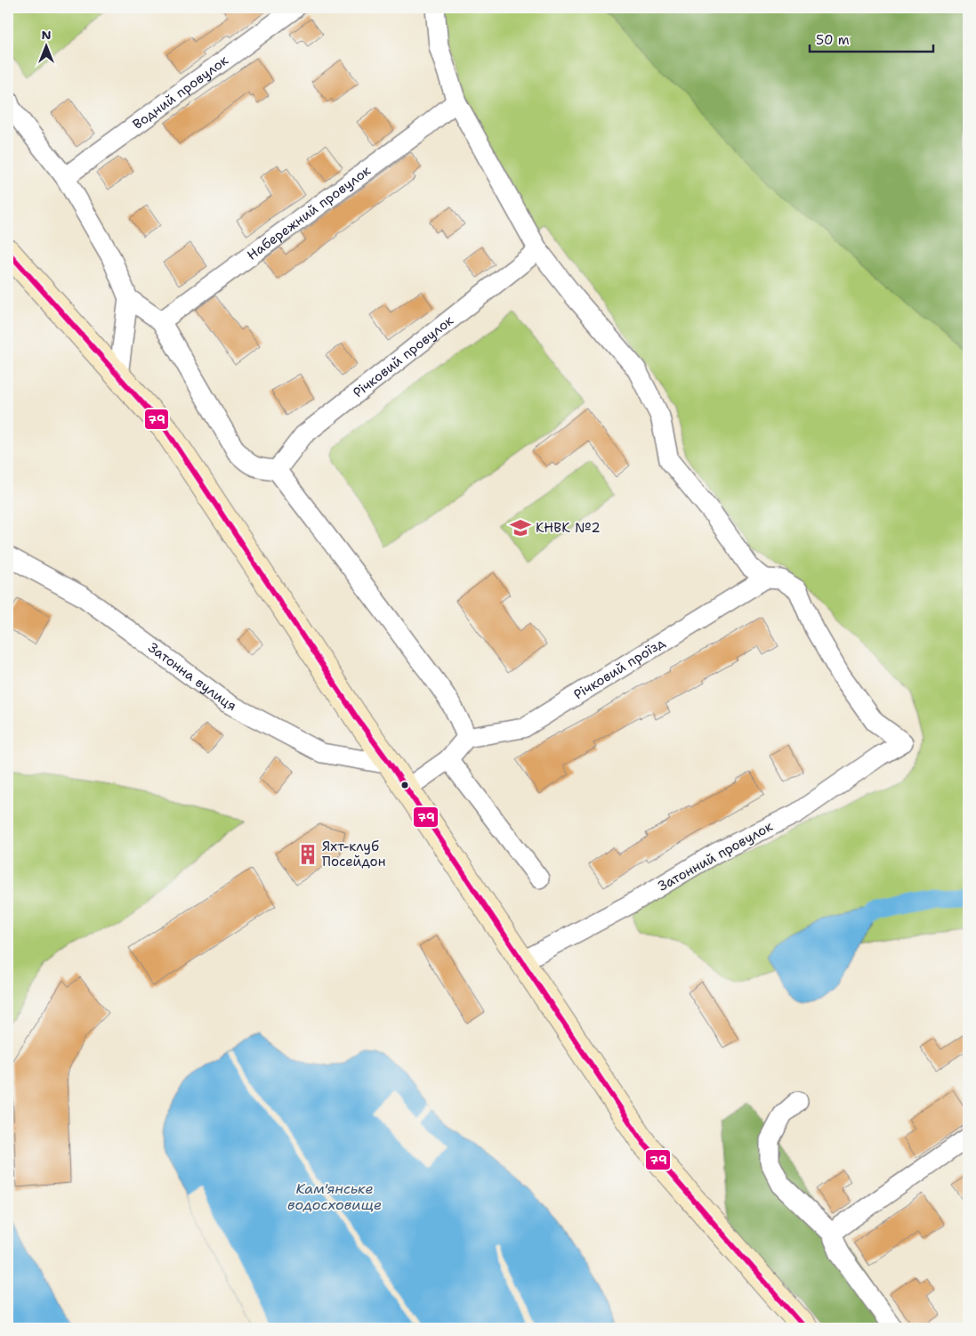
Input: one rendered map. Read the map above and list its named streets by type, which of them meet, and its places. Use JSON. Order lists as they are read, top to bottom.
{
  "streets": {
    "street": [
      "Водний провулок",
      "Набережний провулок",
      "Річковий провулок",
      "Річковий проїзд",
      "Затонна вулиця",
      "Затонний провулок"
    ]
  },
  "crossings": [
    ["Річковий проїзд", "Затонний провулок"]
  ],
  "water": ["Кам'янське водосховище"],
  "places": {
    "school or university": ["КНВК №2"],
    "building": ["Яхт-клуб Посейдон"]
  },
  "lines": ["transit line 79"],
  "scale_bar": "50 m",
  "north": "top"
}
